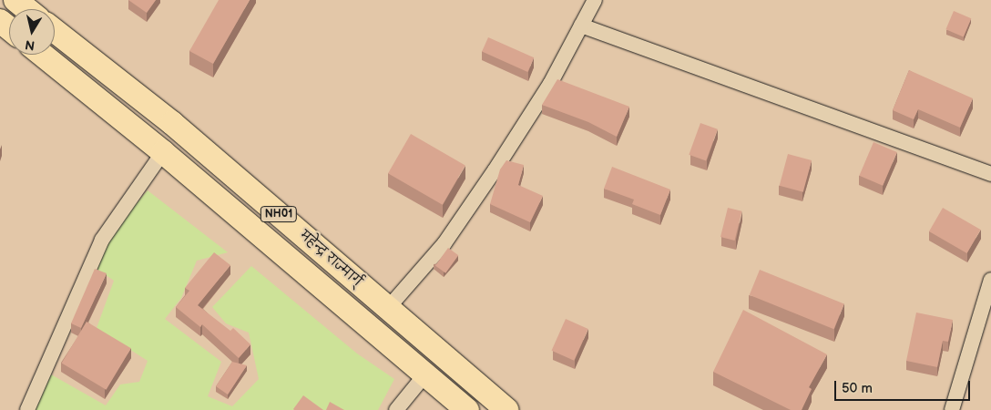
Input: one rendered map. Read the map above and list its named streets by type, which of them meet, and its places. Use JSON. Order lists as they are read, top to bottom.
{
  "streets": {
    "highway": ["NH01", "महेन्द्र राज्मार्ग्"]
  },
  "scale_bar": "50 m",
  "north": "bottom"
}
